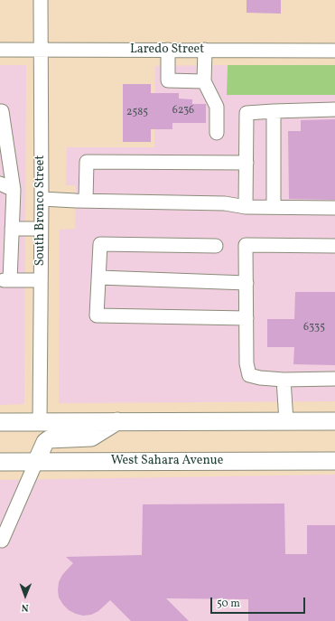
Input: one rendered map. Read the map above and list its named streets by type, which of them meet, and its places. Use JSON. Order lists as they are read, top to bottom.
{
  "streets": {
    "main road": ["West Sahara Avenue"],
    "street": ["Laredo Street", "South Bronco Street"]
  },
  "crossings": [
    ["Laredo Street", "South Bronco Street"]
  ],
  "house_numbers": ["6236", "2585", "6335"],
  "scale_bar": "50 m",
  "north": "bottom"
}
